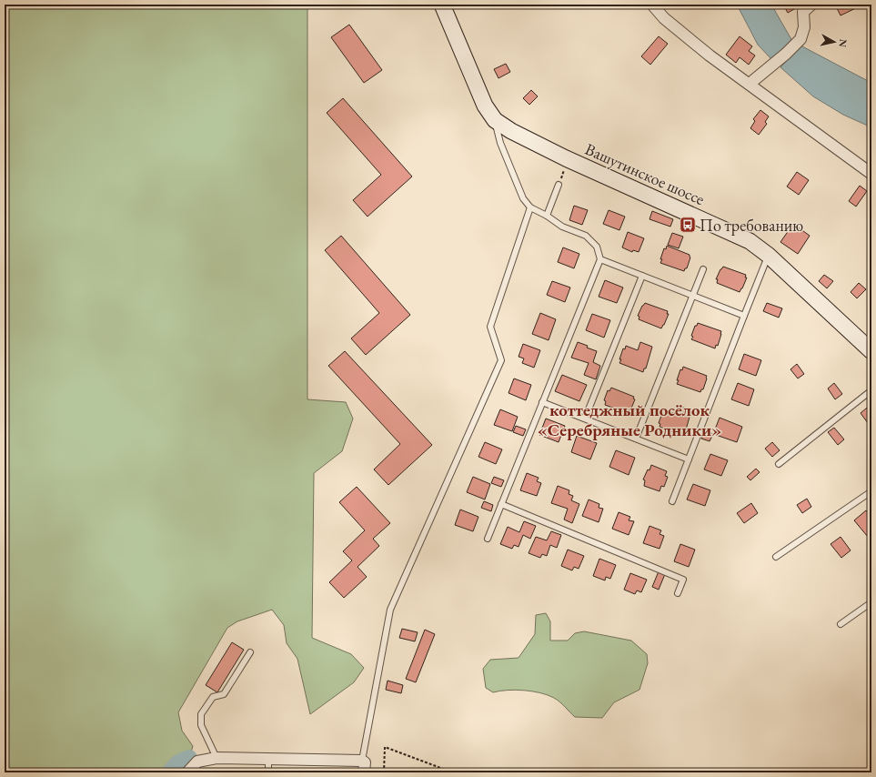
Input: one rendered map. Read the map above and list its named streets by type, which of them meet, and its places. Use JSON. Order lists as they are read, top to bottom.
{
  "streets": {
    "street": ["Вашутинское шоссе"]
  },
  "districts": ["коттеджный посёлок «Серебряные Родники»"],
  "places": {
    "bus stop": ["По требованию"]
  },
  "north": "right"
}
